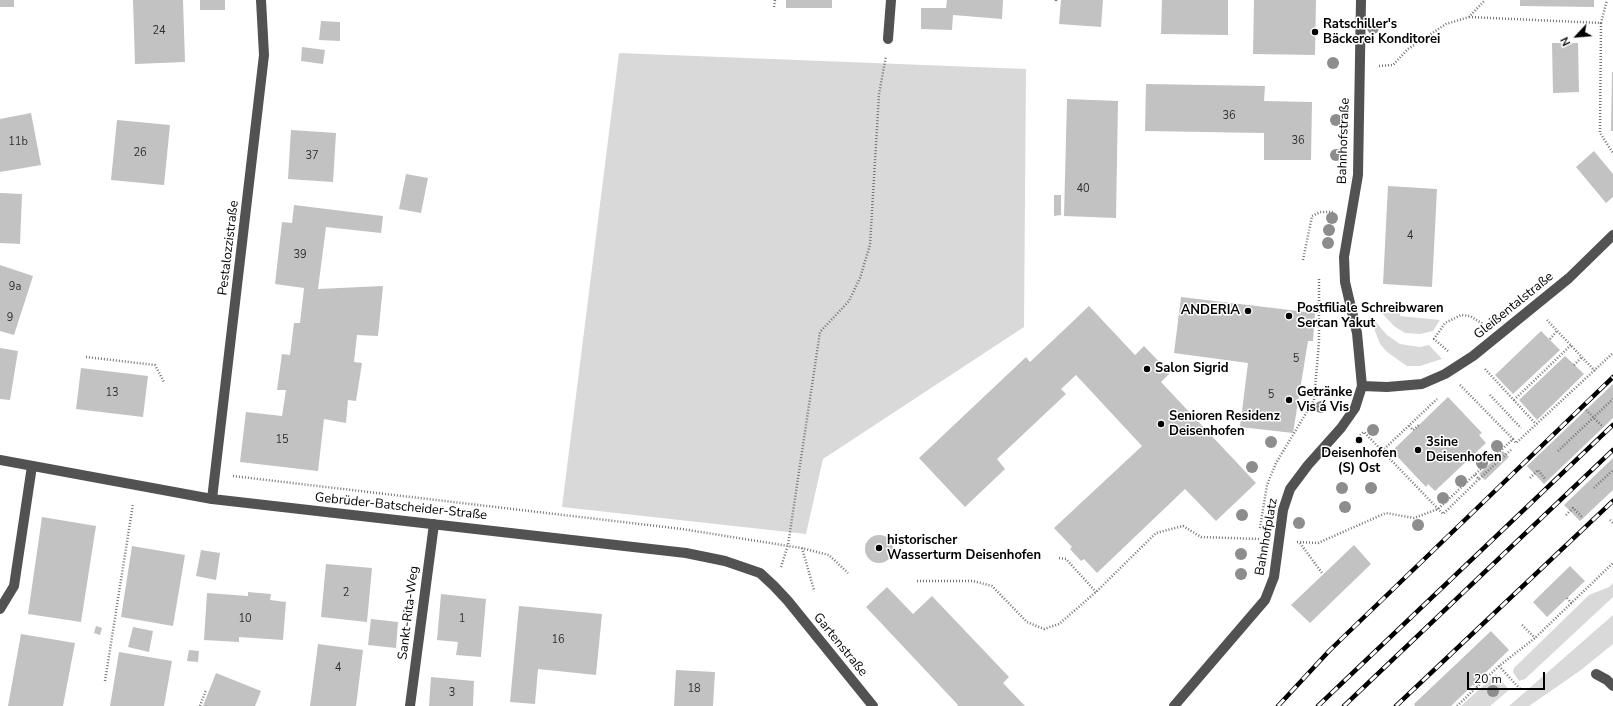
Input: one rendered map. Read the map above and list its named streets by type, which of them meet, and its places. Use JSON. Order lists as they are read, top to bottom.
{
  "streets": {
    "street": [
      "Bahnhofstraße",
      "Pestalozzistraße",
      "Gleißentalstraße",
      "Gebrüder-Batscheider-Straße",
      "Bahnhofplatz",
      "Sankt-Rita-Weg",
      "Gartenstraße"
    ]
  },
  "crossings": [
    ["Bahnhofstraße", "Bahnhofplatz"],
    ["Pestalozzistraße", "Gebrüder-Batscheider-Straße"],
    ["Gleißentalstraße", "Bahnhofplatz"],
    ["Gebrüder-Batscheider-Straße", "Sankt-Rita-Weg"],
    ["Gebrüder-Batscheider-Straße", "Gartenstraße"]
  ],
  "places": [
    "Ratschiller's Bäckerei Konditorei",
    "ANDERIA",
    "Postfiliale Schreibwaren Sercan Yakut",
    "Salon Sigrid",
    "Getränke Vis á Vis",
    "Senioren Residenz Deisenhofen",
    "Deisenhofen (S) Ost",
    "3sine Deisenhofen",
    "historischer Wasserturm Deisenhofen"
  ],
  "house_numbers": [
    "24",
    "36",
    "36",
    "11b",
    "26",
    "37",
    "40",
    "4",
    "39",
    "9a",
    "9",
    "5",
    "13",
    "5",
    "15",
    "2",
    "10",
    "1",
    "16",
    "4",
    "18",
    "3"
  ],
  "scale_bar": "20 m",
  "north": "bottom left"
}
